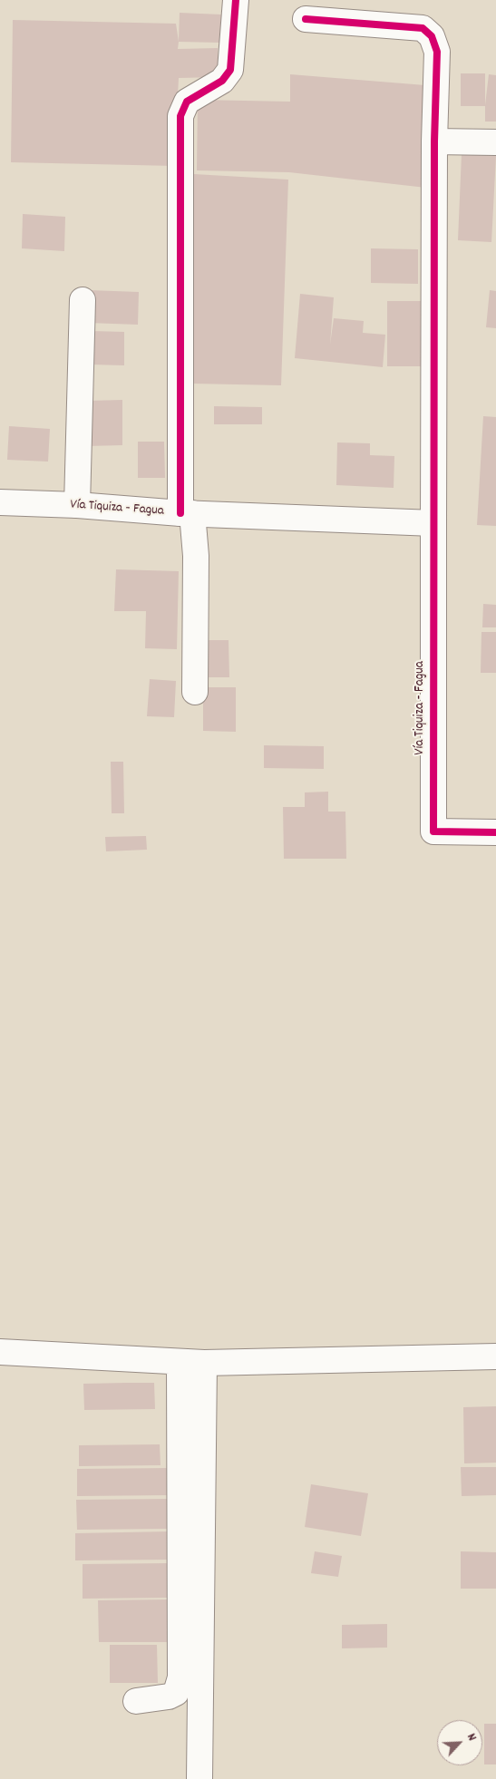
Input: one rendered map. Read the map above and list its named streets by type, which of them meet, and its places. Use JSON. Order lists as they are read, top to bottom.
{
  "streets": {
    "street": ["Vía Tiquiza - Fagua"]
  },
  "north": "top right"
}
